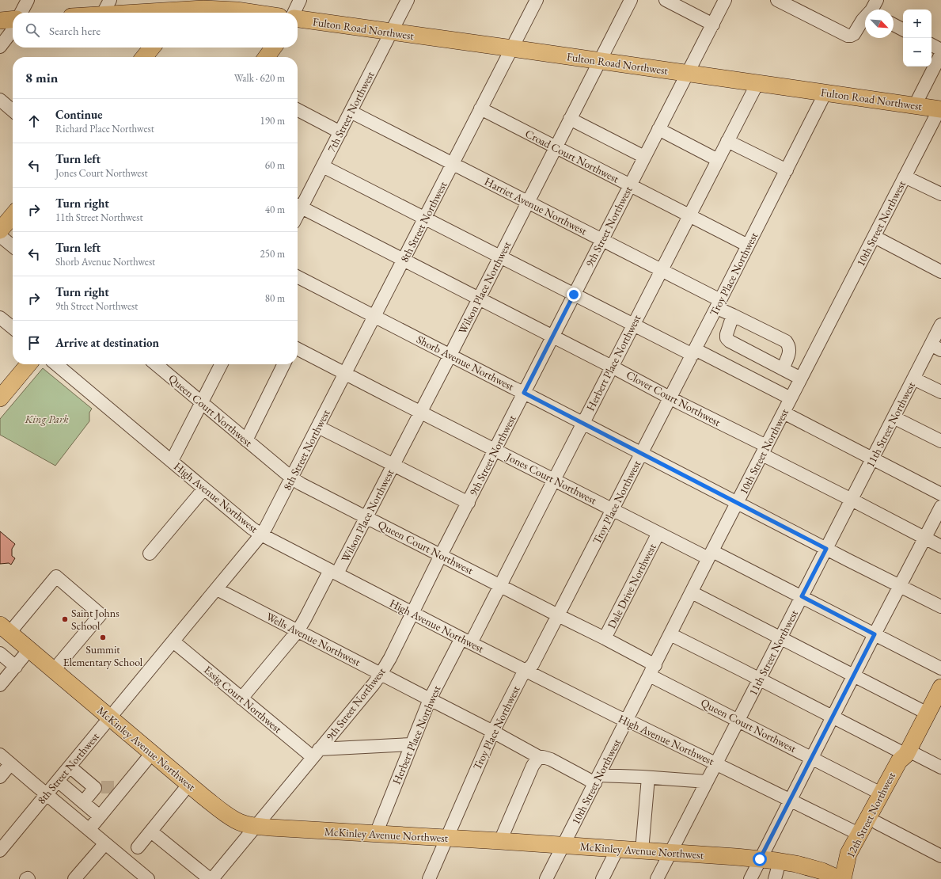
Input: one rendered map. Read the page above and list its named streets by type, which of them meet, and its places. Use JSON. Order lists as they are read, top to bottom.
{
  "streets": {
    "main road": ["Fulton Road Northwest", "McKinley Avenue Northwest", "12th Street Northwest"],
    "street": [
      "7th Street Northwest",
      "Croad Court Northwest",
      "Harriet Avenue Northwest",
      "8th Street Northwest",
      "10th Street Northwest",
      "9th Street Northwest",
      "Troy Place Northwest",
      "Wilson Place Northwest",
      "Shorb Avenue Northwest",
      "Herbert Place Northwest",
      "Clover Court Northwest",
      "Queen Court Northwest",
      "11th Street Northwest",
      "Jones Court Northwest",
      "High Avenue Northwest",
      "Dale Drive Northwest",
      "Wells Avenue Northwest",
      "Essig Court Northwest"
    ]
  },
  "crossings": [
    ["Fulton Road Northwest", "7th Street Northwest"],
    ["Fulton Road Northwest", "8th Street Northwest"],
    ["Fulton Road Northwest", "10th Street Northwest"],
    ["Fulton Road Northwest", "9th Street Northwest"],
    ["Fulton Road Northwest", "Troy Place Northwest"],
    ["Fulton Road Northwest", "Wilson Place Northwest"],
    ["Fulton Road Northwest", "Herbert Place Northwest"],
    ["7th Street Northwest", "Harriet Avenue Northwest"],
    ["7th Street Northwest", "Clover Court Northwest"],
    ["Croad Court Northwest", "8th Street Northwest"],
    ["Croad Court Northwest", "9th Street Northwest"],
    ["Croad Court Northwest", "Troy Place Northwest"],
    ["Croad Court Northwest", "Wilson Place Northwest"],
    ["Croad Court Northwest", "Herbert Place Northwest"],
    ["Harriet Avenue Northwest", "8th Street Northwest"],
    ["Harriet Avenue Northwest", "9th Street Northwest"],
    ["Harriet Avenue Northwest", "Troy Place Northwest"],
    ["Harriet Avenue Northwest", "Wilson Place Northwest"],
    ["Harriet Avenue Northwest", "Herbert Place Northwest"],
    ["8th Street Northwest", "Shorb Avenue Northwest"],
    ["8th Street Northwest", "Clover Court Northwest"],
    ["8th Street Northwest", "Queen Court Northwest"],
    ["8th Street Northwest", "Jones Court Northwest"],
    ["8th Street Northwest", "High Avenue Northwest"],
    ["8th Street Northwest", "Wells Avenue Northwest"],
    ["8th Street Northwest", "Essig Court Northwest"],
    ["8th Street Northwest", "McKinley Avenue Northwest"],
    ["10th Street Northwest", "Shorb Avenue Northwest"],
    ["10th Street Northwest", "Clover Court Northwest"],
    ["10th Street Northwest", "Queen Court Northwest"],
    ["10th Street Northwest", "Jones Court Northwest"],
    ["10th Street Northwest", "High Avenue Northwest"],
    ["10th Street Northwest", "Wells Avenue Northwest"],
    ["10th Street Northwest", "McKinley Avenue Northwest"],
    ["9th Street Northwest", "Shorb Avenue Northwest"],
    ["9th Street Northwest", "Clover Court Northwest"],
    ["9th Street Northwest", "Queen Court Northwest"],
    ["9th Street Northwest", "Jones Court Northwest"],
    ["9th Street Northwest", "High Avenue Northwest"],
    ["9th Street Northwest", "Wells Avenue Northwest"],
    ["9th Street Northwest", "Essig Court Northwest"],
    ["9th Street Northwest", "McKinley Avenue Northwest"],
    ["Troy Place Northwest", "Shorb Avenue Northwest"],
    ["Troy Place Northwest", "Clover Court Northwest"],
    ["Troy Place Northwest", "Queen Court Northwest"],
    ["Troy Place Northwest", "Jones Court Northwest"],
    ["Troy Place Northwest", "High Avenue Northwest"],
    ["Troy Place Northwest", "Wells Avenue Northwest"],
    ["Troy Place Northwest", "McKinley Avenue Northwest"],
    ["Wilson Place Northwest", "Shorb Avenue Northwest"],
    ["Wilson Place Northwest", "Clover Court Northwest"],
    ["Wilson Place Northwest", "Queen Court Northwest"],
    ["Wilson Place Northwest", "Jones Court Northwest"],
    ["Wilson Place Northwest", "High Avenue Northwest"],
    ["Wilson Place Northwest", "Wells Avenue Northwest"],
    ["Wilson Place Northwest", "Essig Court Northwest"],
    ["Shorb Avenue Northwest", "Herbert Place Northwest"],
    ["Shorb Avenue Northwest", "11th Street Northwest"],
    ["Herbert Place Northwest", "Clover Court Northwest"],
    ["Herbert Place Northwest", "Queen Court Northwest"],
    ["Herbert Place Northwest", "Jones Court Northwest"],
    ["Herbert Place Northwest", "High Avenue Northwest"],
    ["Herbert Place Northwest", "Wells Avenue Northwest"],
    ["Herbert Place Northwest", "McKinley Avenue Northwest"],
    ["Clover Court Northwest", "11th Street Northwest"],
    ["Queen Court Northwest", "11th Street Northwest"],
    ["Queen Court Northwest", "Dale Drive Northwest"],
    ["Queen Court Northwest", "12th Street Northwest"],
    ["11th Street Northwest", "Jones Court Northwest"],
    ["11th Street Northwest", "High Avenue Northwest"],
    ["11th Street Northwest", "Wells Avenue Northwest"],
    ["11th Street Northwest", "McKinley Avenue Northwest"],
    ["Jones Court Northwest", "Dale Drive Northwest"],
    ["High Avenue Northwest", "12th Street Northwest"]
  ],
  "parks": ["King Park"],
  "places": ["Saint Johns School", "Summit Elementary School"],
  "north": "bottom right",
  "page": {
    "map_buttons": ["+", "−"],
    "search": "Search here",
    "heading": ["8 min", "Walk · 620 m"],
    "list": [
      ["Continue", "Richard Place Northwest", "190 m"],
      ["Turn left", "Jones Court Northwest", "60 m"],
      ["Turn right", "11th Street Northwest", "40 m"],
      ["Turn left", "Shorb Avenue Northwest", "250 m"],
      ["Turn right", "9th Street Northwest", "80 m"],
      "Arrive at destination"
    ]
  }
}
